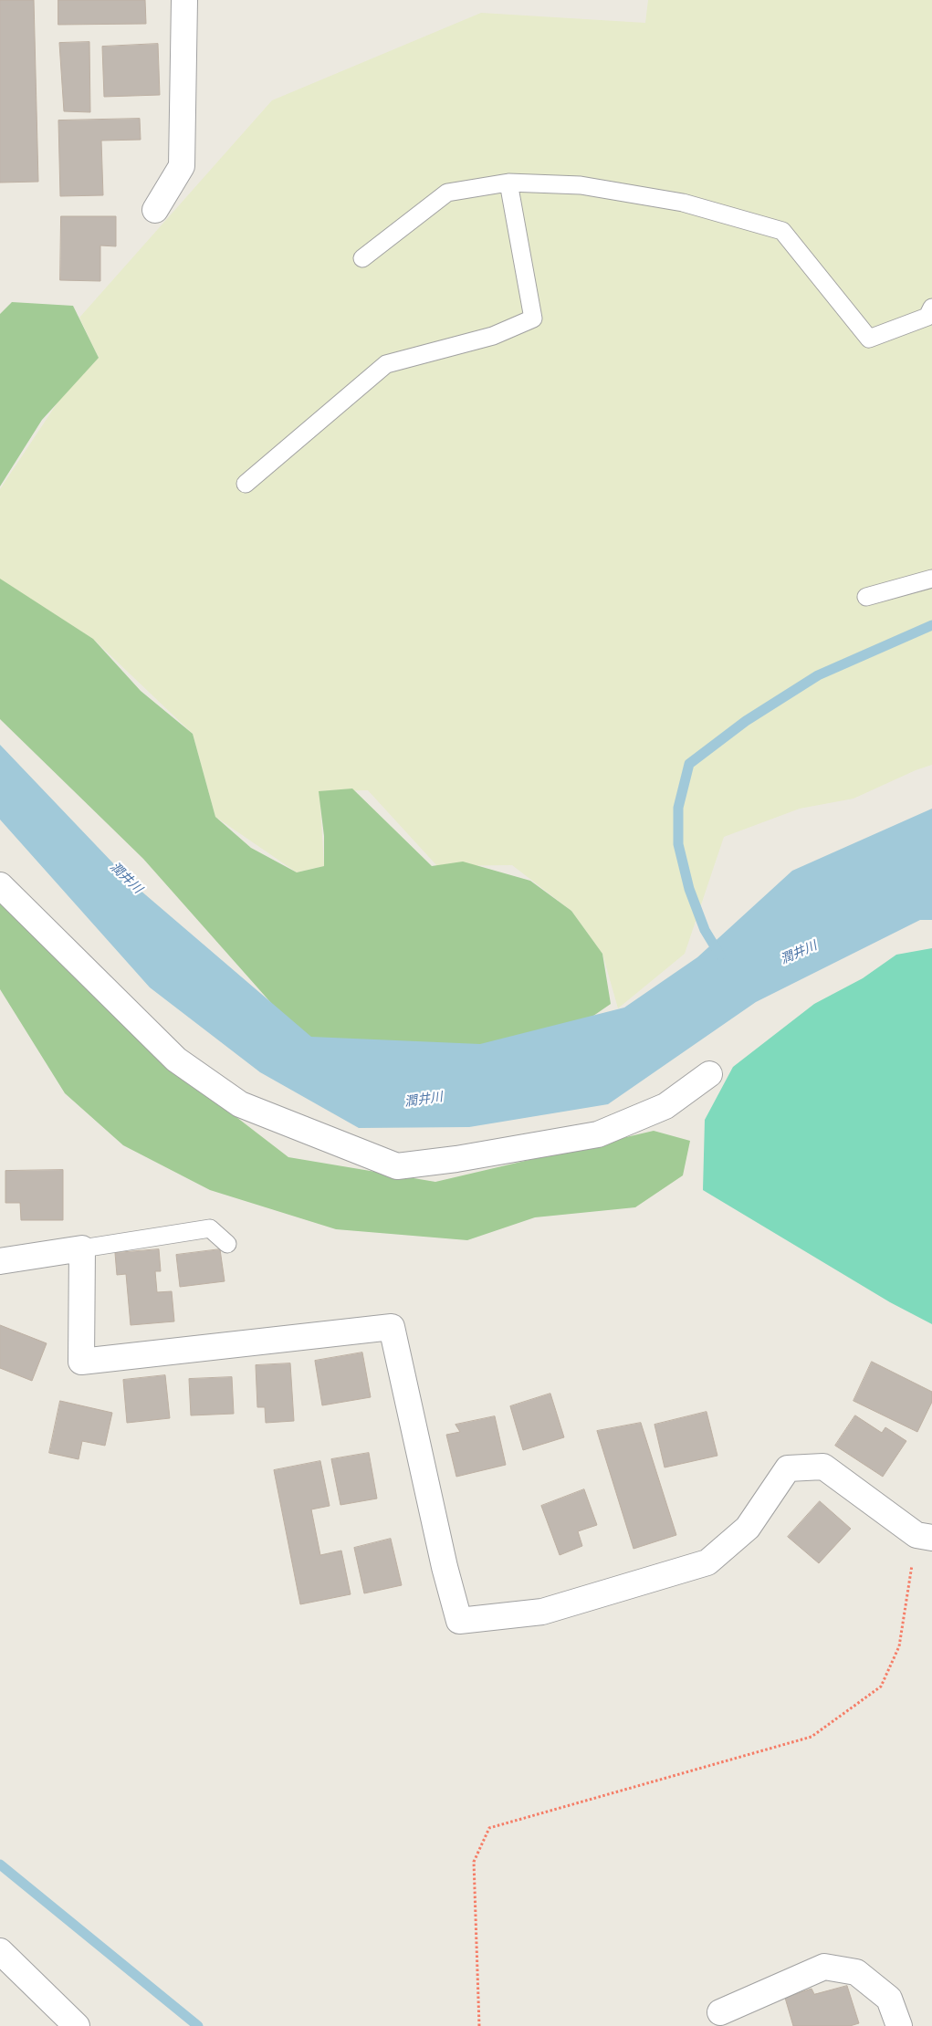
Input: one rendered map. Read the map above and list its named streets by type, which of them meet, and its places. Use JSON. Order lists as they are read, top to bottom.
{
  "water": ["潤井川"]
}
